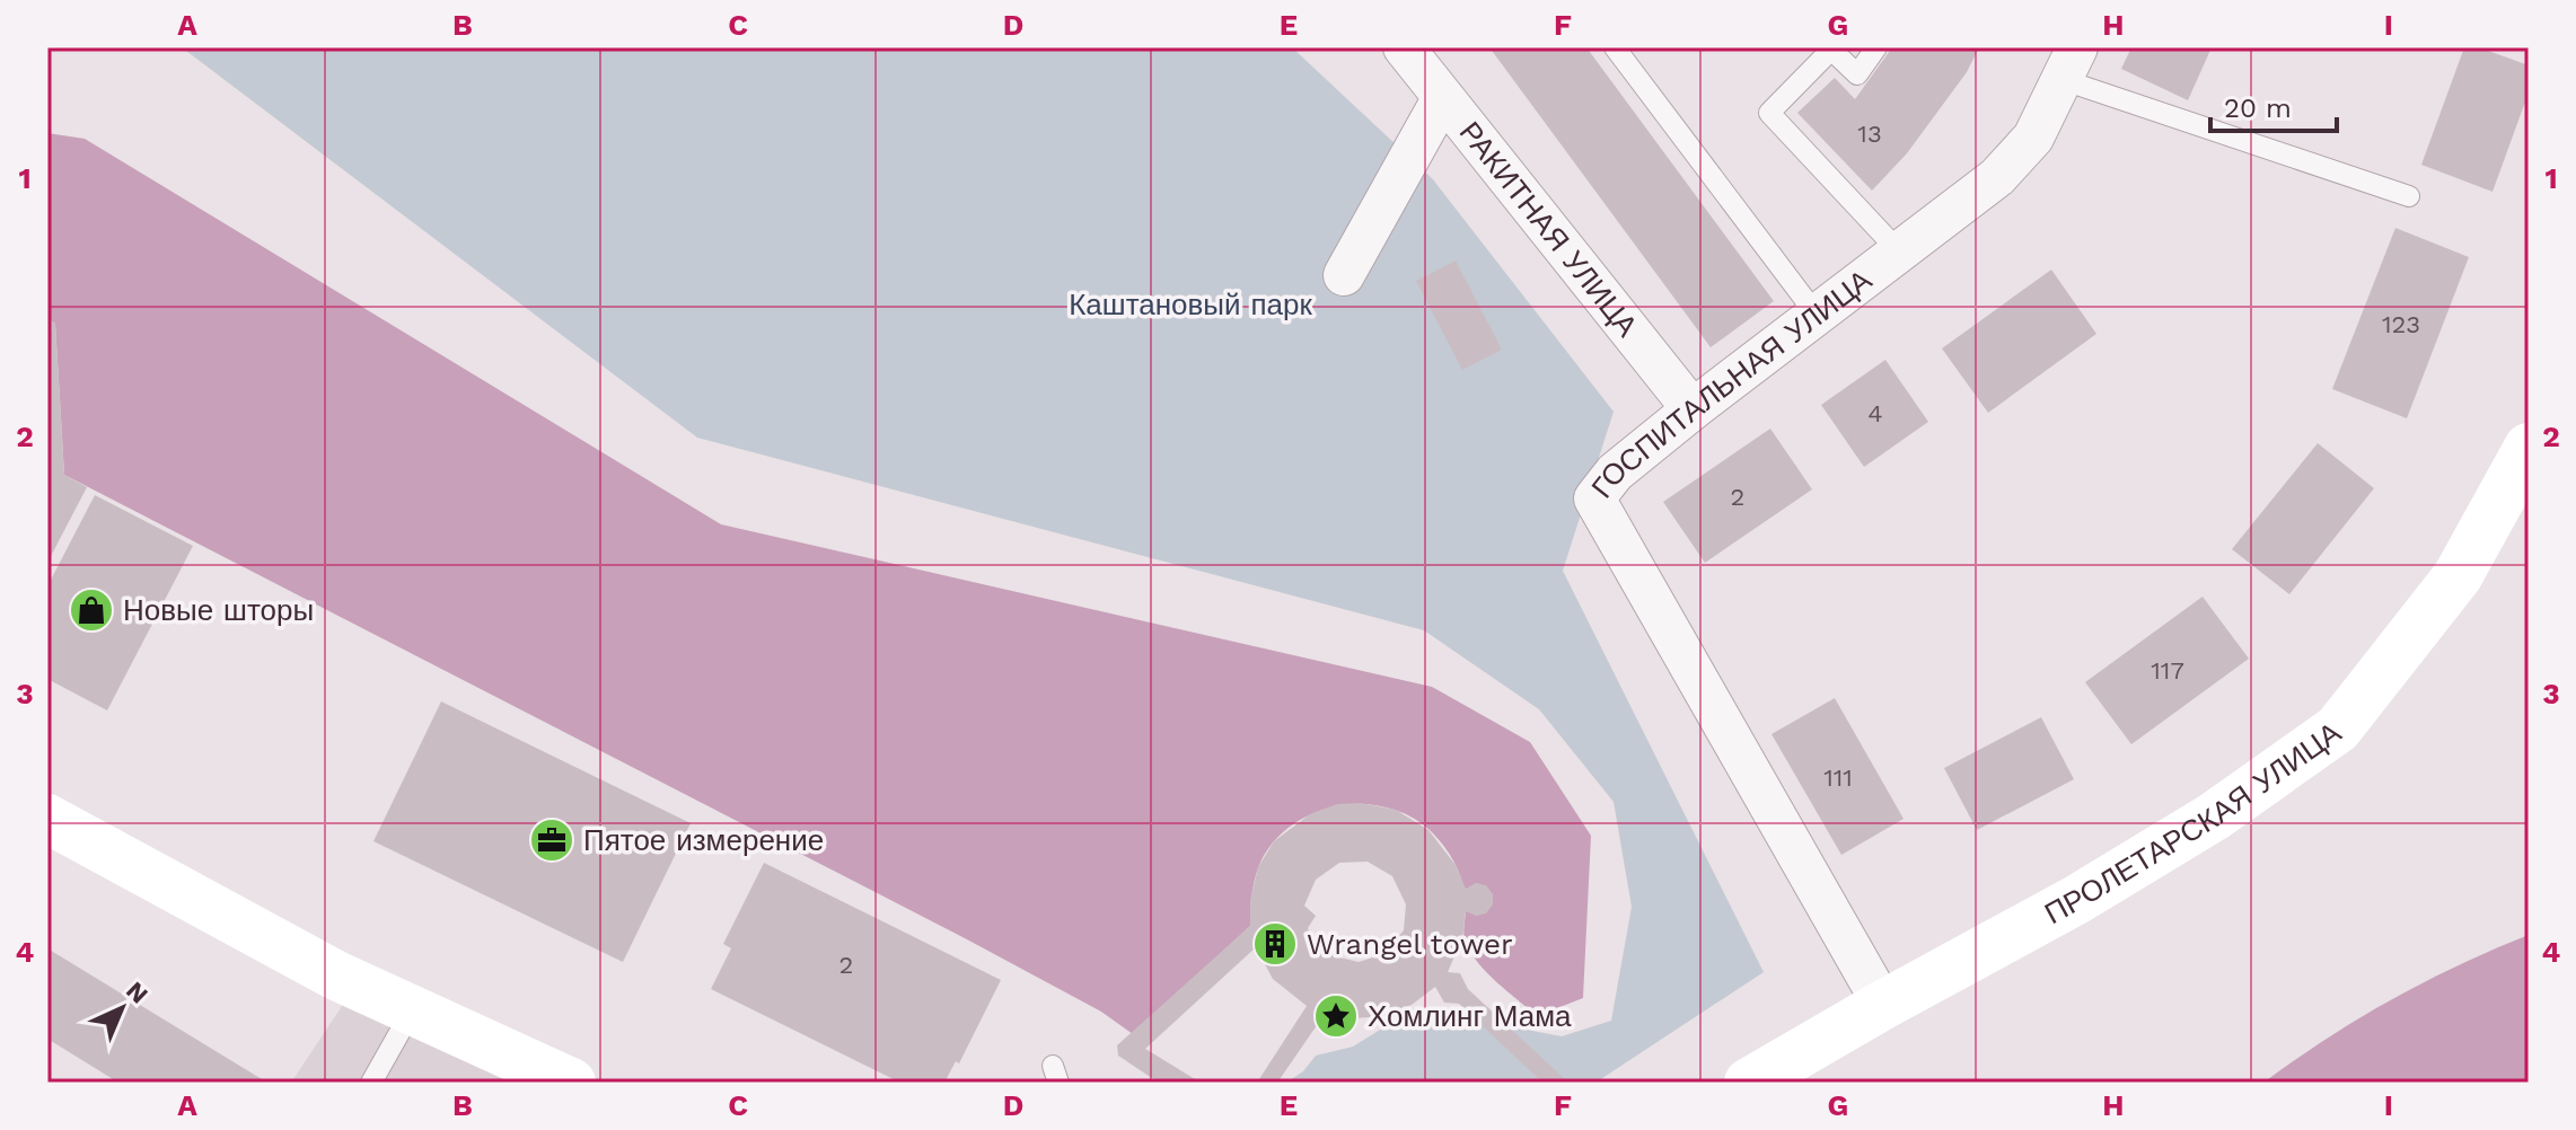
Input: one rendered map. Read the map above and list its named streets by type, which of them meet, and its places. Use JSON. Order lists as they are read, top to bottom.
{
  "streets": {
    "main road": ["ПРОЛЕТАРСКАЯ УЛИЦА"],
    "street": ["РАКИТНАЯ УЛИЦА", "ГОСПИТАЛЬНАЯ УЛИЦА"]
  },
  "crossings": [
    ["РАКИТНАЯ УЛИЦА", "ГОСПИТАЛЬНАЯ УЛИЦА"],
    ["ГОСПИТАЛЬНАЯ УЛИЦА", "ПРОЛЕТАРСКАЯ УЛИЦА"]
  ],
  "parks": ["Каштановый парк"],
  "places": {
    "shop": ["Новые шторы"],
    "office": ["Пятое измерение"],
    "building": ["Wrangel tower"],
    "place": ["Хомлинг Мама"]
  },
  "house_numbers": [
    "13",
    "123",
    "4",
    "2",
    "117",
    "111",
    "2"
  ],
  "scale_bar": "20 m",
  "north": "top right",
  "grid": {
    "columns": [
      "A",
      "B",
      "C",
      "D",
      "E",
      "F",
      "G",
      "H",
      "I"
    ],
    "rows": [
      "1",
      "2",
      "3",
      "4"
    ]
  }
}
